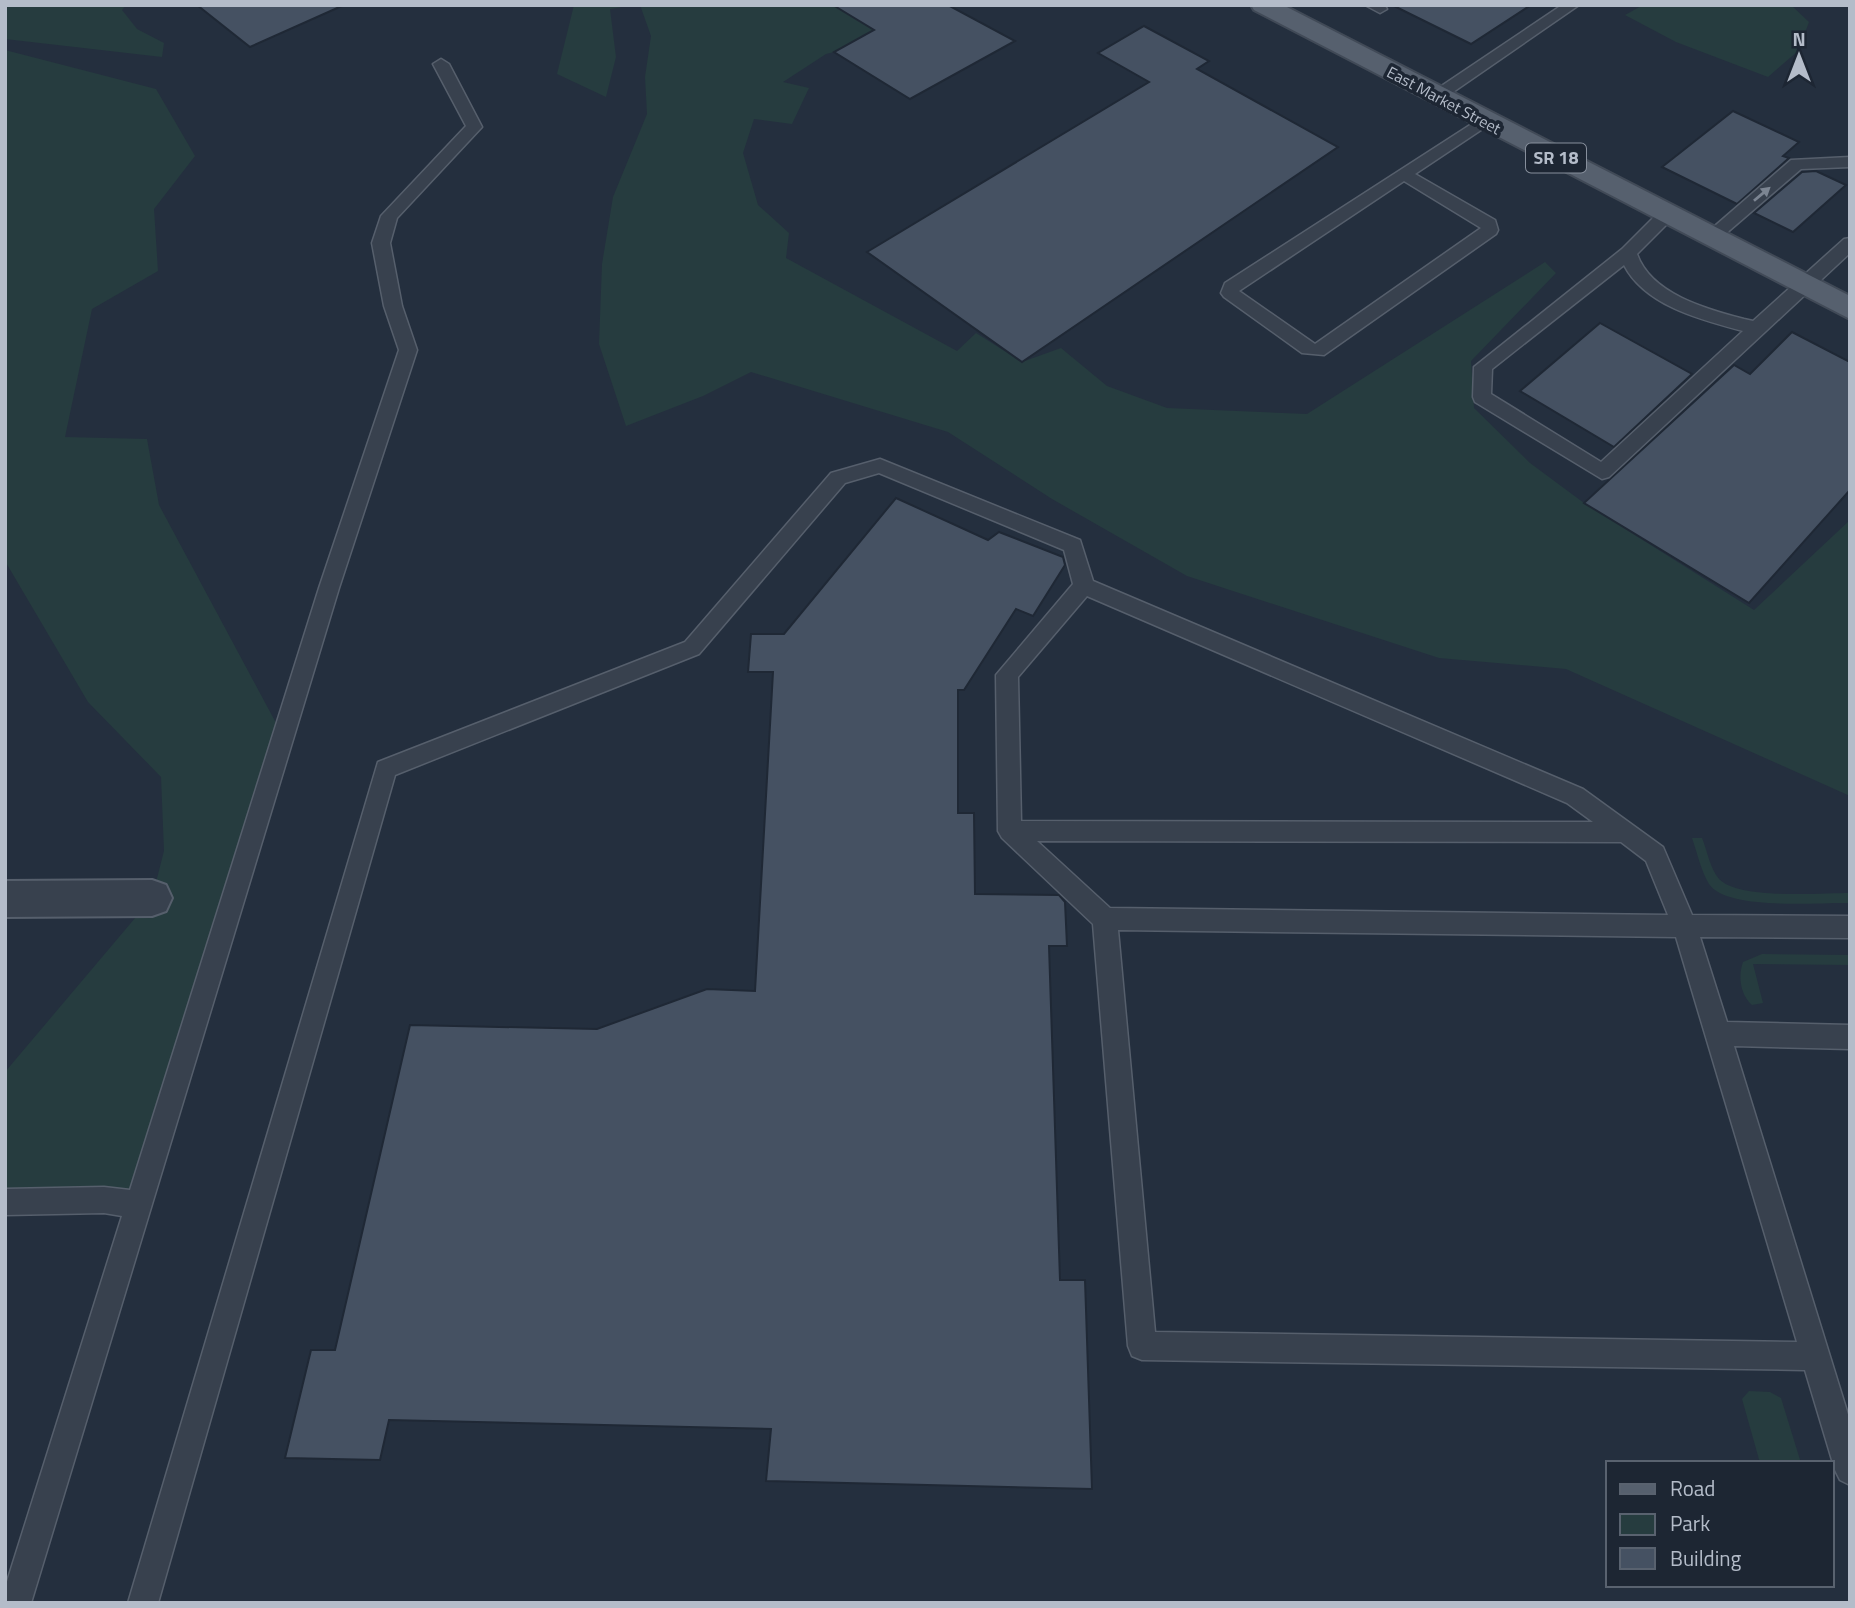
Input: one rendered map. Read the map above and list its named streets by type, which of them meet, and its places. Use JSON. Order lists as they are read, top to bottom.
{
  "streets": {
    "main road": ["East Market Street", "SR 18"]
  },
  "legend": ["Road", "Park", "Building"],
  "north": "top"
}
